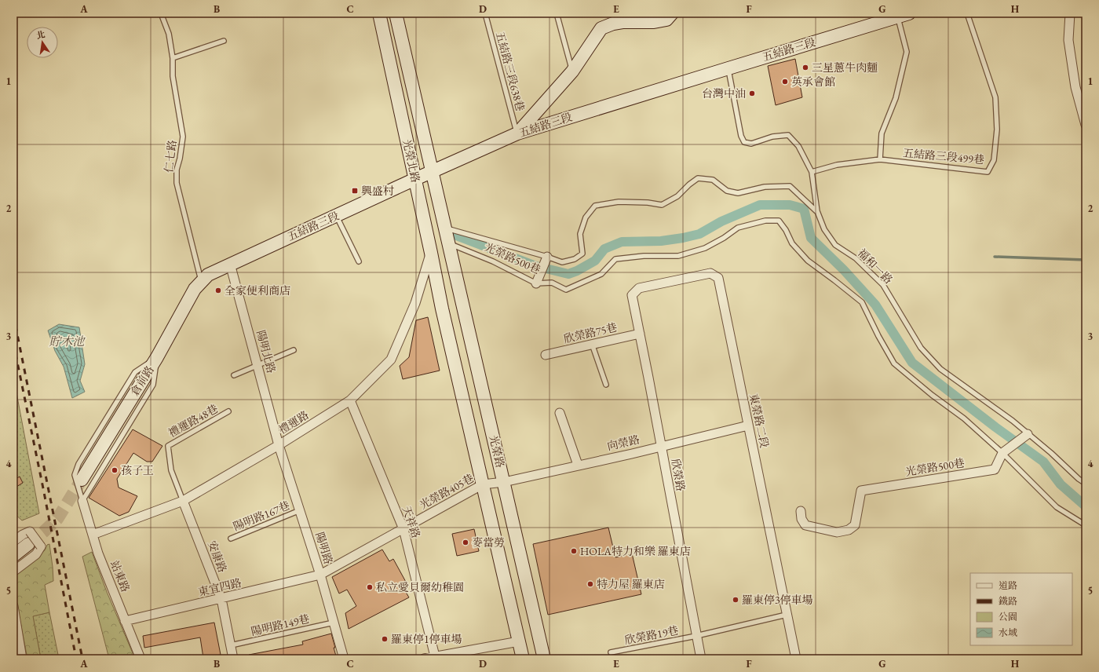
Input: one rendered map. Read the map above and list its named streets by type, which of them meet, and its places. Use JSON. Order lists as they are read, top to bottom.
{
  "streets": {
    "street": [
      "五結路三段",
      "光榮北路",
      "光榮路500巷",
      "欣榮路75巷",
      "陽明北路",
      "倉前路",
      "東榮路二段",
      "禮運路",
      "向榮路",
      "光榮路",
      "欣榮路",
      "光榮路405巷",
      "天祥路",
      "陽明路",
      "安康路",
      "站東路",
      "東宜四路"
    ],
    "lane": [
      "五結路三段638巷",
      "仁七路",
      "五結路三段499巷",
      "福和一路",
      "禮運路48巷",
      "陽明路167巷",
      "陽明路149巷",
      "欣榮路19巷"
    ]
  },
  "crossings": [
    ["五結路三段", "五結路三段638巷"],
    ["五結路三段", "仁七路"],
    ["五結路三段", "光榮北路"],
    ["五結路三段", "福和一路"],
    ["五結路三段", "陽明北路"],
    ["五結路三段", "倉前路"],
    ["仁七路", "倉前路"],
    ["五結路三段499巷", "福和一路"],
    ["光榮北路", "光榮路500巷"],
    ["光榮北路", "禮運路"],
    ["光榮北路", "光榮路"],
    ["光榮路500巷", "光榮路"],
    ["欣榮路75巷", "欣榮路"],
    ["陽明北路", "禮運路"],
    ["陽明北路", "陽明路"],
    ["禮運路48巷", "禮運路"],
    ["禮運路48巷", "安康路"],
    ["東榮路二段", "向榮路"],
    ["東榮路二段", "欣榮路"],
    ["東榮路二段", "欣榮路19巷"],
    ["禮運路", "天祥路"],
    ["禮運路", "陽明路"],
    ["禮運路", "安康路"],
    ["禮運路", "站東路"],
    ["向榮路", "光榮路"],
    ["向榮路", "欣榮路"],
    ["向榮路", "光榮路405巷"],
    ["光榮路", "光榮路405巷"],
    ["欣榮路", "欣榮路19巷"],
    ["光榮路405巷", "天祥路"],
    ["光榮路405巷", "陽明路"],
    ["光榮路405巷", "東宜四路"],
    ["陽明路167巷", "陽明路"],
    ["陽明路", "東宜四路"],
    ["陽明路", "陽明路149巷"],
    ["安康路", "東宜四路"],
    ["安康路", "陽明路149巷"],
    ["站東路", "東宜四路"]
  ],
  "water": ["貯木池"],
  "places": {
    "other": [
      "三星蔥牛肉麵",
      "英承會館",
      "台灣中油",
      "全家便利商店",
      "孩子王",
      "麥當勞",
      "HOLA特力和樂 羅東店",
      "特力屋 羅東店",
      "私立愛貝爾幼稚園",
      "羅東停3停車場",
      "羅東停1停車場"
    ],
    "transit": ["興盛村"]
  },
  "legend": [
    "道路",
    "鐵路",
    "公園",
    "水域"
  ],
  "north": "top",
  "grid": {
    "columns": [
      "A",
      "B",
      "C",
      "D",
      "E",
      "F",
      "G",
      "H"
    ],
    "rows": [
      "1",
      "2",
      "3",
      "4",
      "5"
    ]
  }
}
